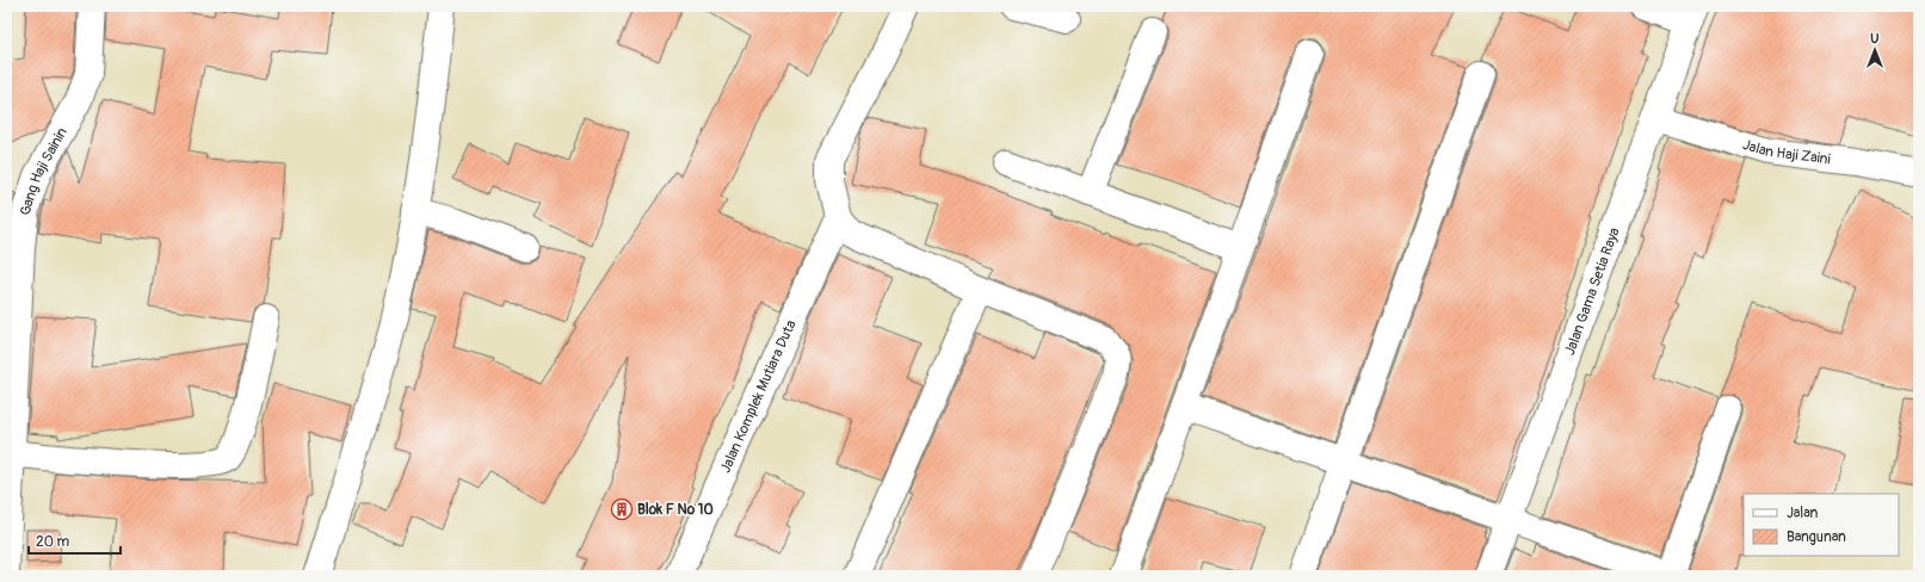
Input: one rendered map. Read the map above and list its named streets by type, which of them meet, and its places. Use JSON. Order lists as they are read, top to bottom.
{
  "streets": {
    "street": [
      "Jalan Haji Zaini",
      "Gang Haji Sainin",
      "Jalan Gama Setia Raya",
      "Jalan Komplek Mutiara Duta"
    ]
  },
  "crossings": [
    ["Jalan Haji Zaini", "Jalan Gama Setia Raya"]
  ],
  "places": {
    "building": ["Blok F No 10"]
  },
  "legend": ["Jalan", "Bangunan"],
  "scale_bar": "20 m",
  "north": "top"
}
